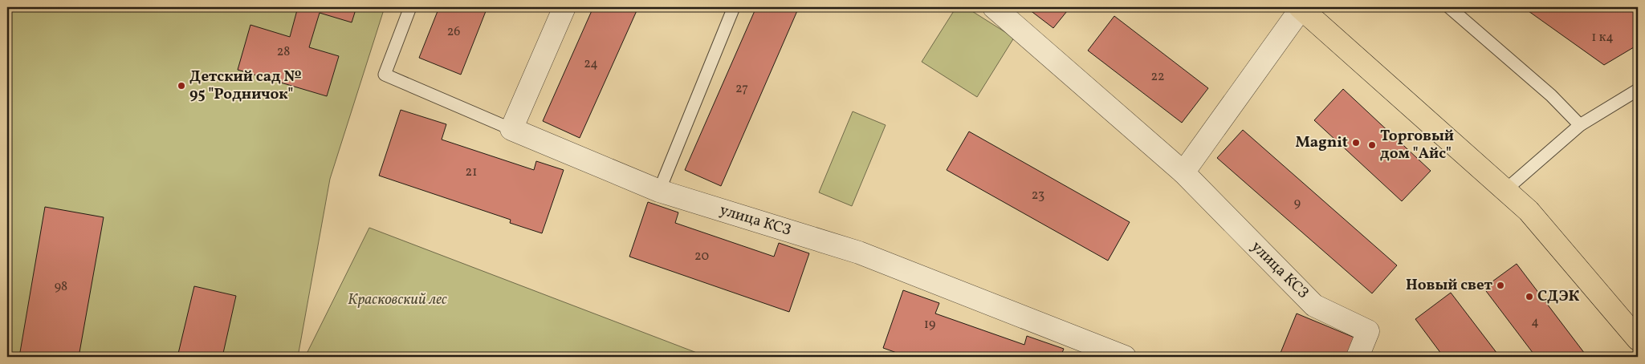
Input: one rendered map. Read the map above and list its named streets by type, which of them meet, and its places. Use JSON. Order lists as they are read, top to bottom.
{
  "streets": {
    "street": ["улица КСЗ"]
  },
  "parks": ["Красковский лес"],
  "places": [
    "Детский сад № 95 \"Родничок\"",
    "Magnit",
    "Торговый дом \"Айс\"",
    "Новый свет",
    "СДЭК"
  ],
  "house_numbers": [
    "26",
    "1 к4",
    "28",
    "24",
    "22",
    "27",
    "21",
    "23",
    "9",
    "20",
    "98",
    "4",
    "19"
  ]
}
